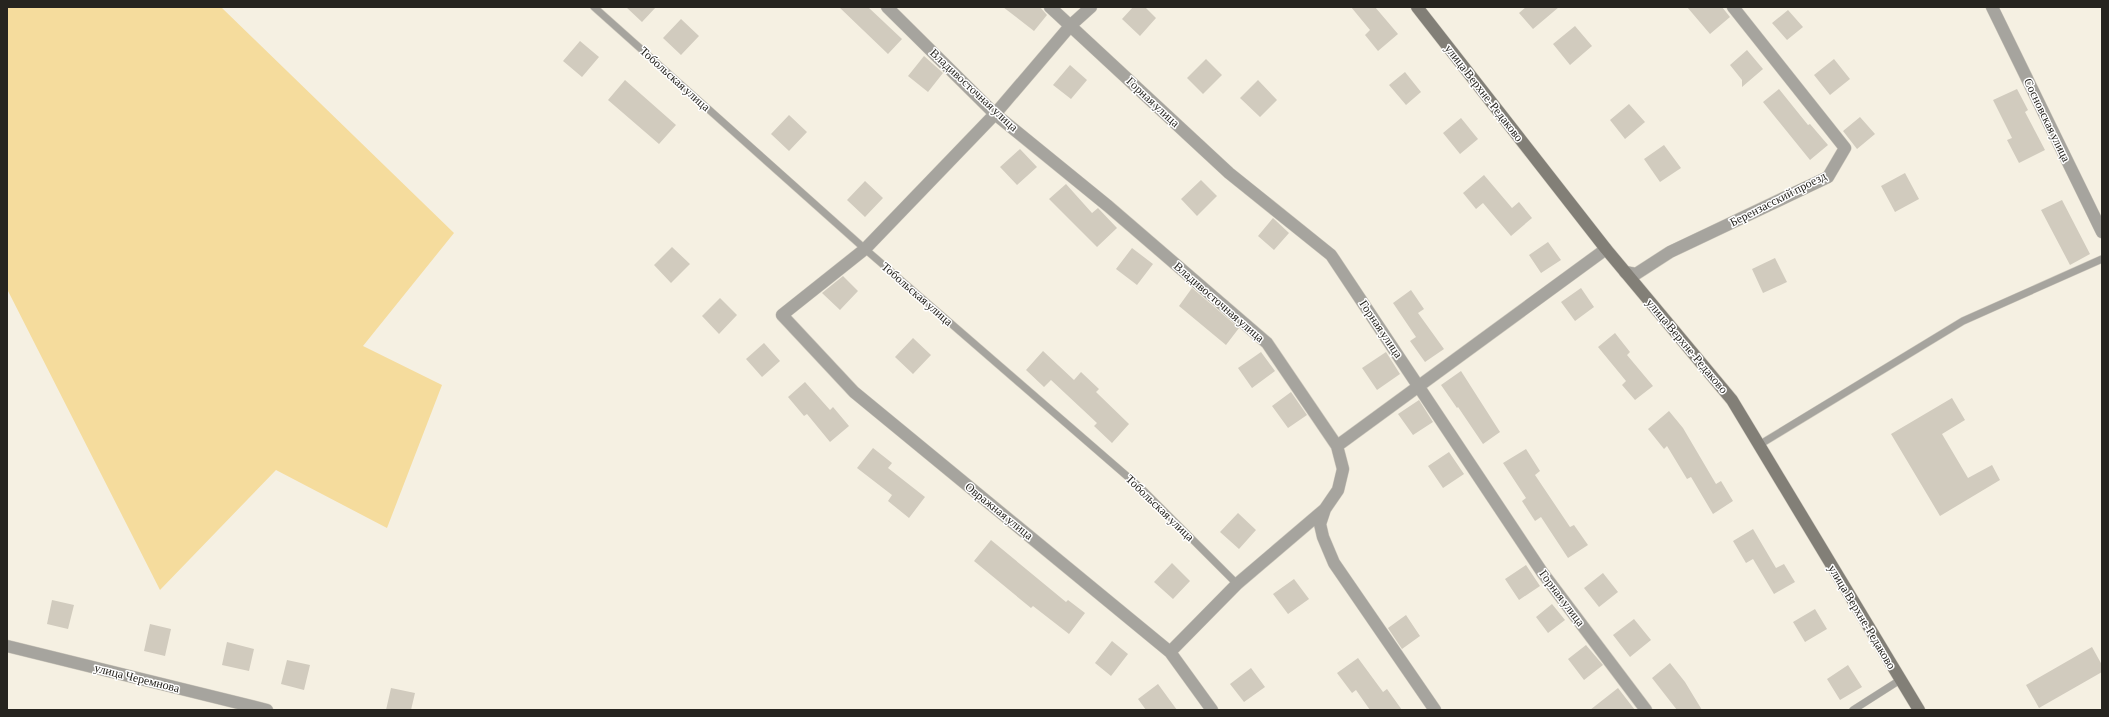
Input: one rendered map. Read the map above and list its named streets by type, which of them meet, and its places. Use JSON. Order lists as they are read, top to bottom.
{
  "streets": {
    "street": [
      "Владивосточная улица",
      "улица Верхне-Редаково",
      "Горная улица",
      "Сосновская улица",
      "Берензасский проезд",
      "Овражная улица",
      "улица Черемнова"
    ],
    "lane": ["Тобольская улица"]
  },
  "crossings": [
    ["Тобольская улица", "Владивосточная улица"],
    ["Тобольская улица", "Овражная улица"],
    ["Владивосточная улица", "Овражная улица"],
    ["улица Верхне-Редаково", "Берензасский проезд"]
  ]
}
